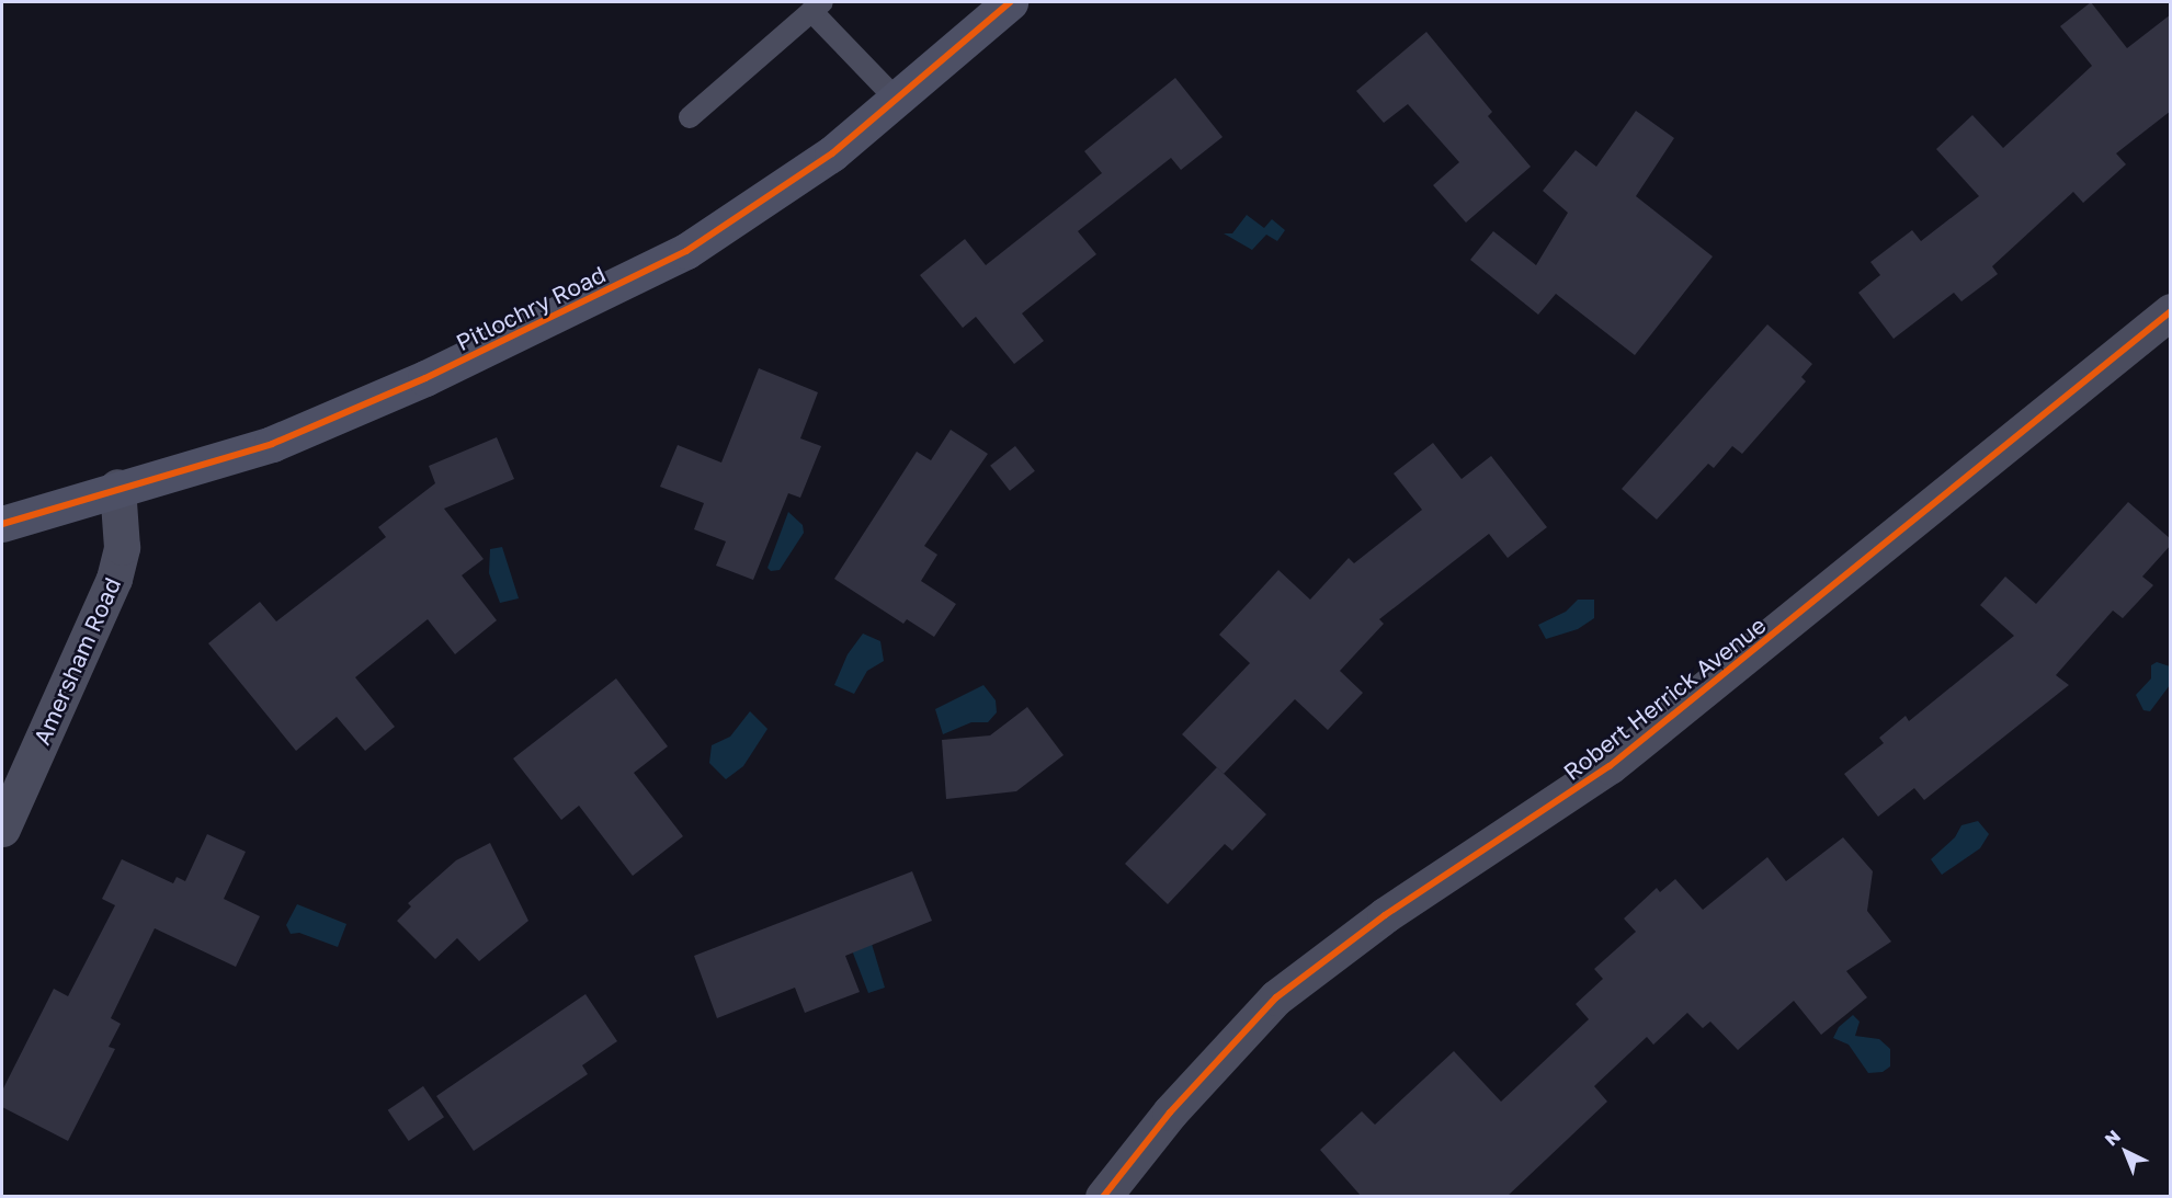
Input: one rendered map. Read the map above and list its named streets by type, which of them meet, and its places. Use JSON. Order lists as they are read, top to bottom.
{
  "streets": {
    "street": ["Pitlochry Road", "Amersham Road", "Robert Herrick Avenue"]
  },
  "crossings": [
    ["Pitlochry Road", "Amersham Road"]
  ],
  "north": "top left"
}
